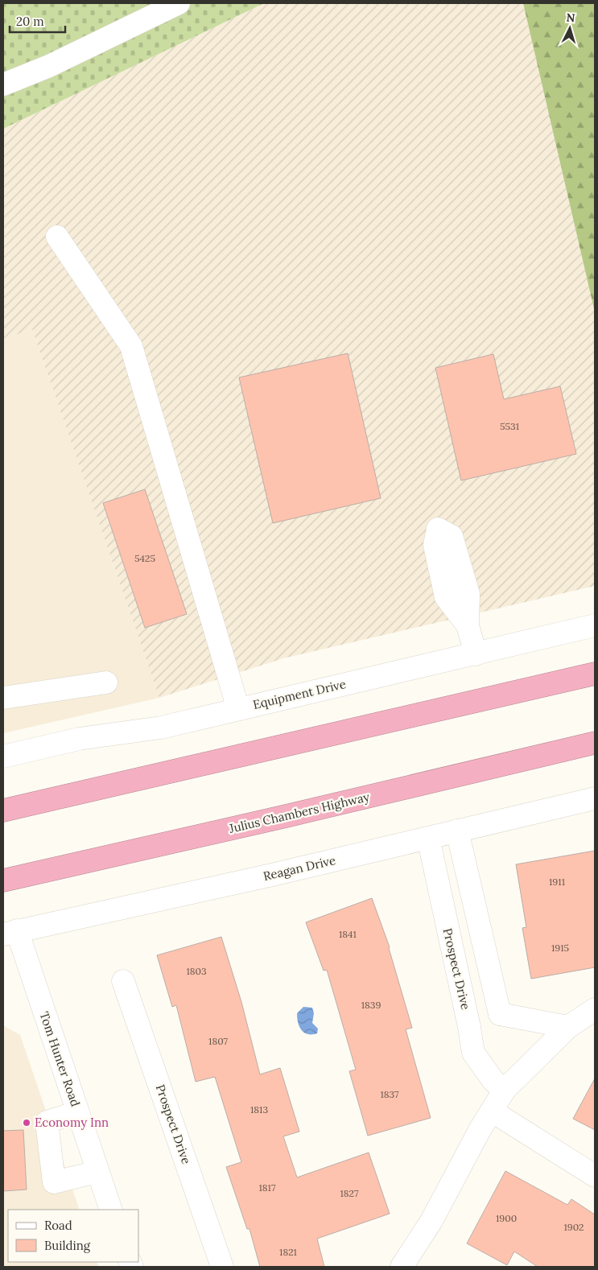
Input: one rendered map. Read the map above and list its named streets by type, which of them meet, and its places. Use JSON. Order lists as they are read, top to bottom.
{
  "streets": {
    "highway": ["Julius Chambers Highway"],
    "street": [
      "Equipment Drive",
      "Reagan Drive",
      "Prospect Drive",
      "Tom Hunter Road"
    ]
  },
  "crossings": [
    ["Reagan Drive", "Prospect Drive"],
    ["Reagan Drive", "Tom Hunter Road"]
  ],
  "places": ["Economy Inn"],
  "house_numbers": [
    "5531",
    "5425",
    "1911",
    "1841",
    "1915",
    "1803",
    "1839",
    "1807",
    "1837",
    "1813",
    "1817",
    "1827",
    "1900",
    "1902",
    "1821"
  ],
  "legend": ["Road", "Building"],
  "scale_bar": "20 m",
  "north": "top"
}
